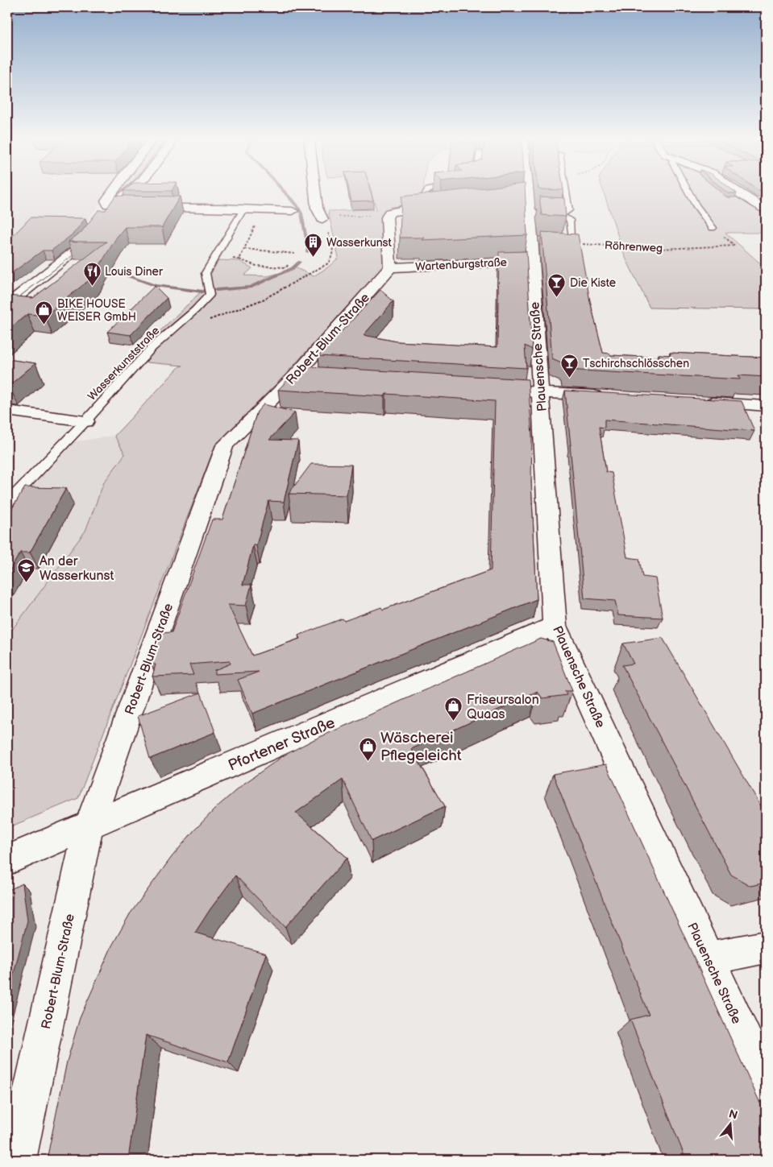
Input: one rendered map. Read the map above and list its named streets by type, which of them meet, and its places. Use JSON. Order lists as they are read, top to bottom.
{
  "streets": {
    "street": [
      "Wartenburgstraße",
      "Robert-Blum-Straße",
      "Plauensche Straße",
      "Pfortener Straße"
    ],
    "lane": ["Wasserkunststraße"],
    "path": ["Röhrenweg"]
  },
  "crossings": [
    ["Wartenburgstraße", "Robert-Blum-Straße"],
    ["Wartenburgstraße", "Plauensche Straße"],
    ["Robert-Blum-Straße", "Pfortener Straße"],
    ["Plauensche Straße", "Pfortener Straße"]
  ],
  "places": {
    "building": ["Wasserkunst"],
    "restaurant": ["Louis Diner"],
    "bar": ["Die Kiste", "Tschirchschlösschen"],
    "shop": ["BIKE HOUSE WEISER GmbH", "Friseursalon Quaas", "Wäscherei Pflegeleicht"],
    "school or university": ["An der Wasserkunst"]
  },
  "north": "top"
}
